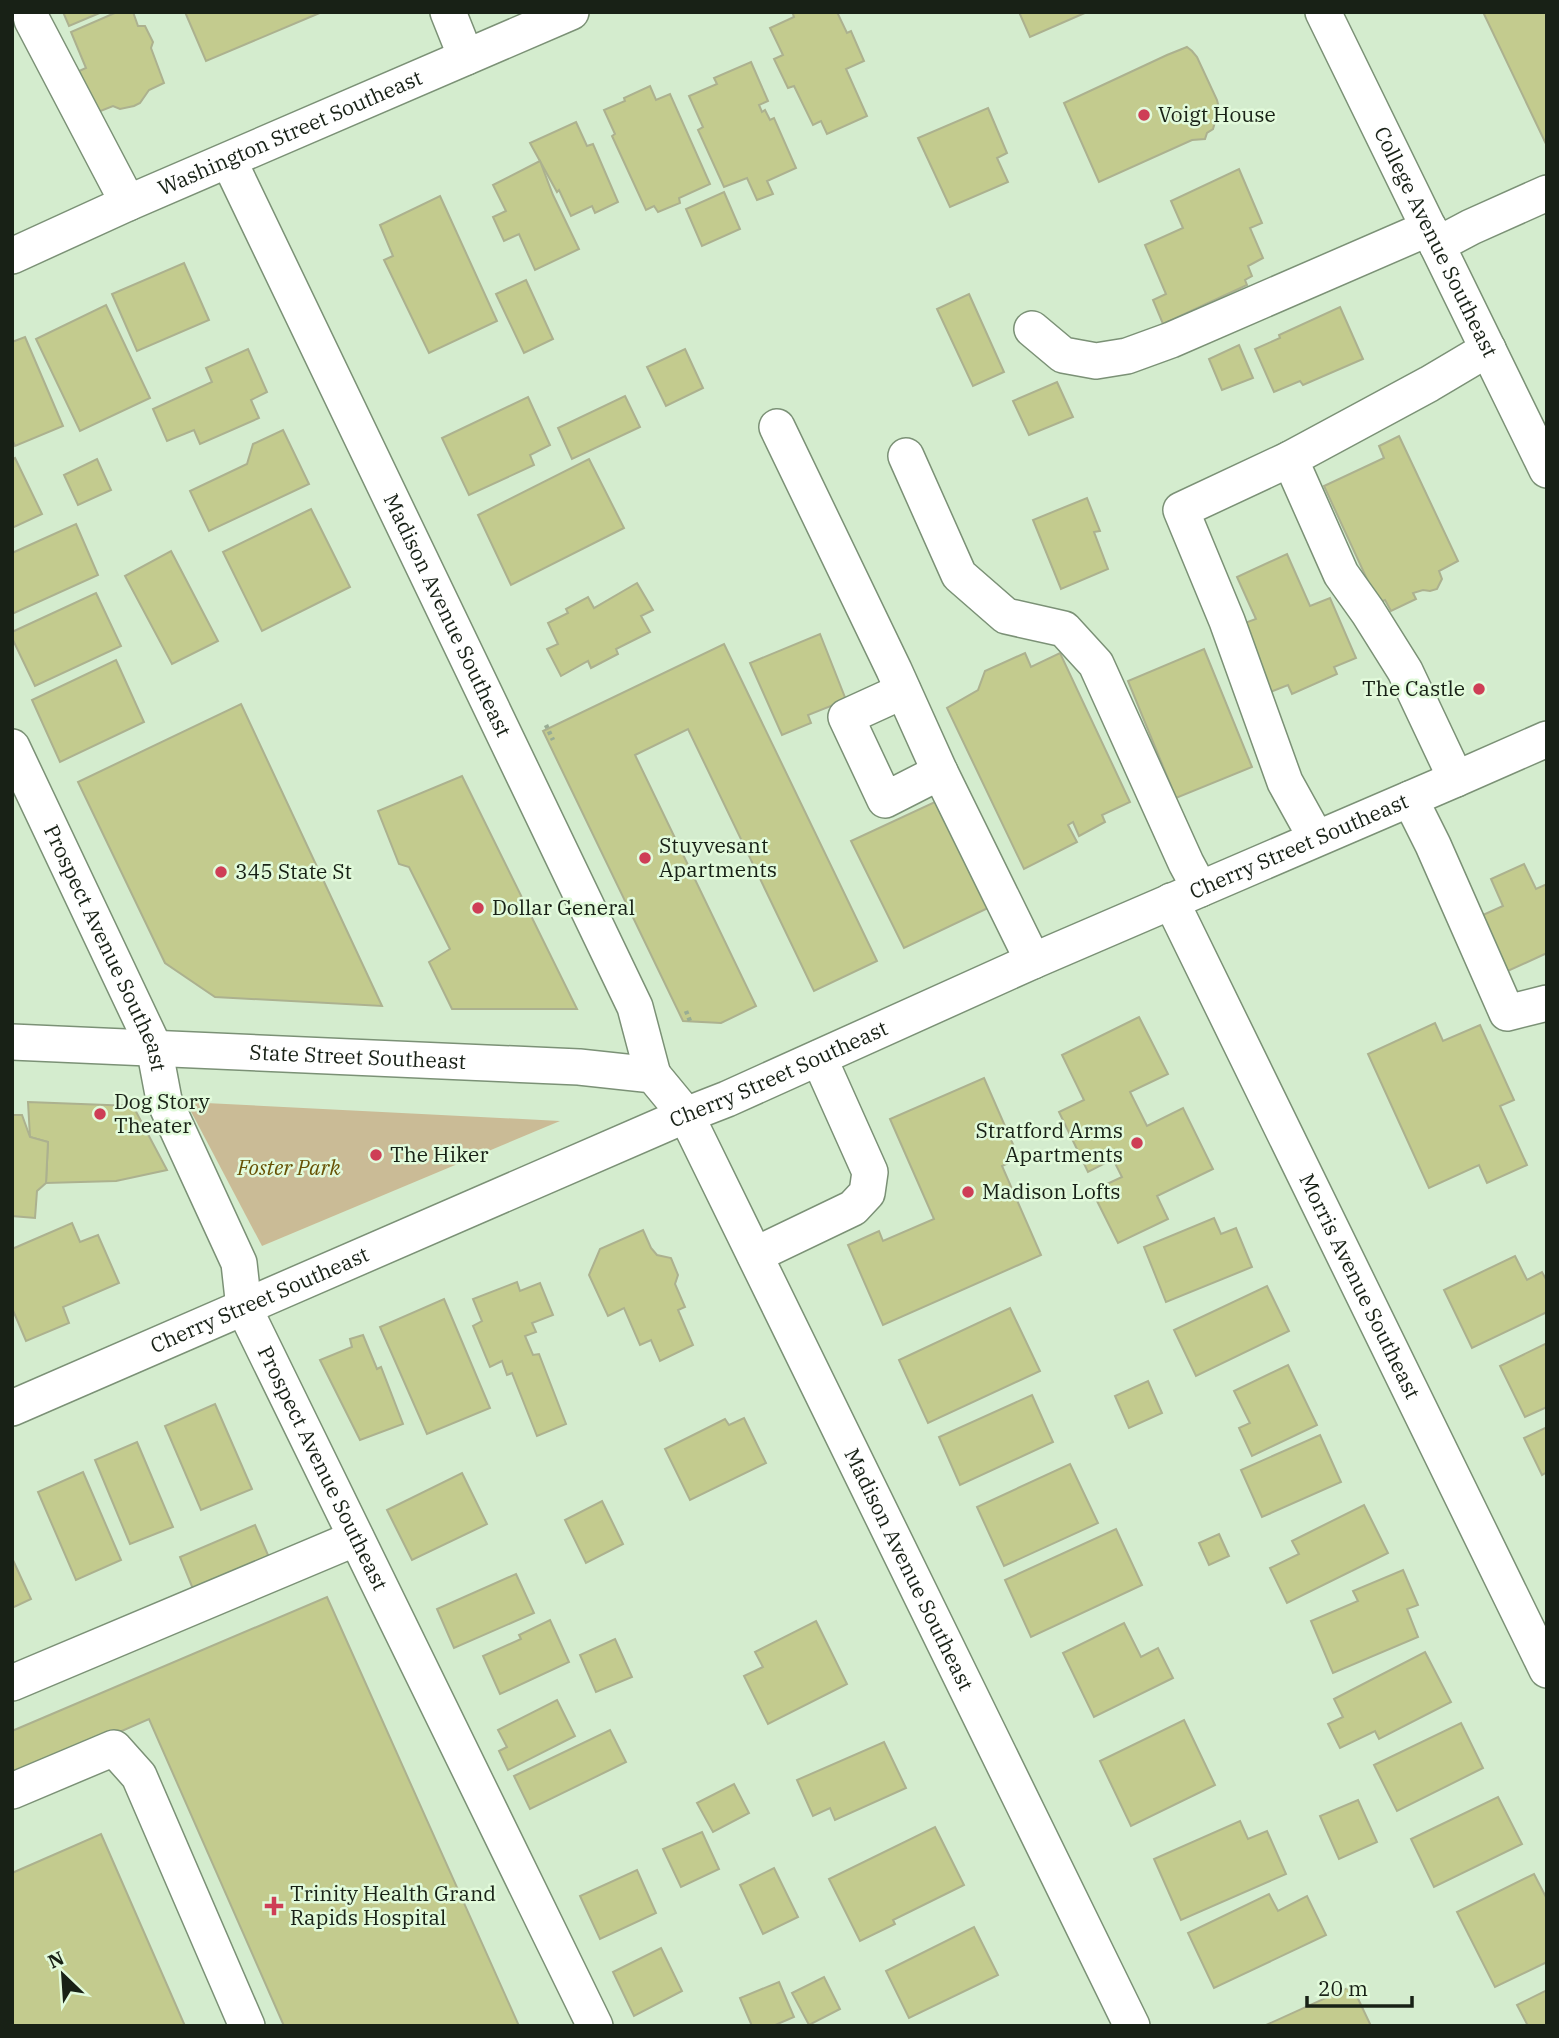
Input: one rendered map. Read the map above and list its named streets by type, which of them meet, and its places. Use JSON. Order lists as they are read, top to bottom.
{
  "streets": {
    "street": [
      "Washington Street Southeast",
      "College Avenue Southeast",
      "Madison Avenue Southeast",
      "Cherry Street Southeast",
      "Prospect Avenue Southeast",
      "State Street Southeast",
      "Morris Avenue Southeast"
    ]
  },
  "crossings": [
    ["Washington Street Southeast", "Madison Avenue Southeast"],
    ["Madison Avenue Southeast", "Cherry Street Southeast"],
    ["Madison Avenue Southeast", "State Street Southeast"],
    ["Cherry Street Southeast", "Prospect Avenue Southeast"],
    ["Cherry Street Southeast", "Morris Avenue Southeast"],
    ["Prospect Avenue Southeast", "State Street Southeast"]
  ],
  "parks": ["Foster Park"],
  "places": {
    "other": [
      "Voigt House",
      "The Castle",
      "Stuyvesant Apartments",
      "345 State St",
      "Dollar General",
      "Dog Story Theater",
      "Stratford Arms Apartments",
      "The Hiker",
      "Madison Lofts"
    ],
    "health": ["Trinity Health Grand Rapids Hospital"]
  },
  "scale_bar": "20 m",
  "north": "top left"
}
